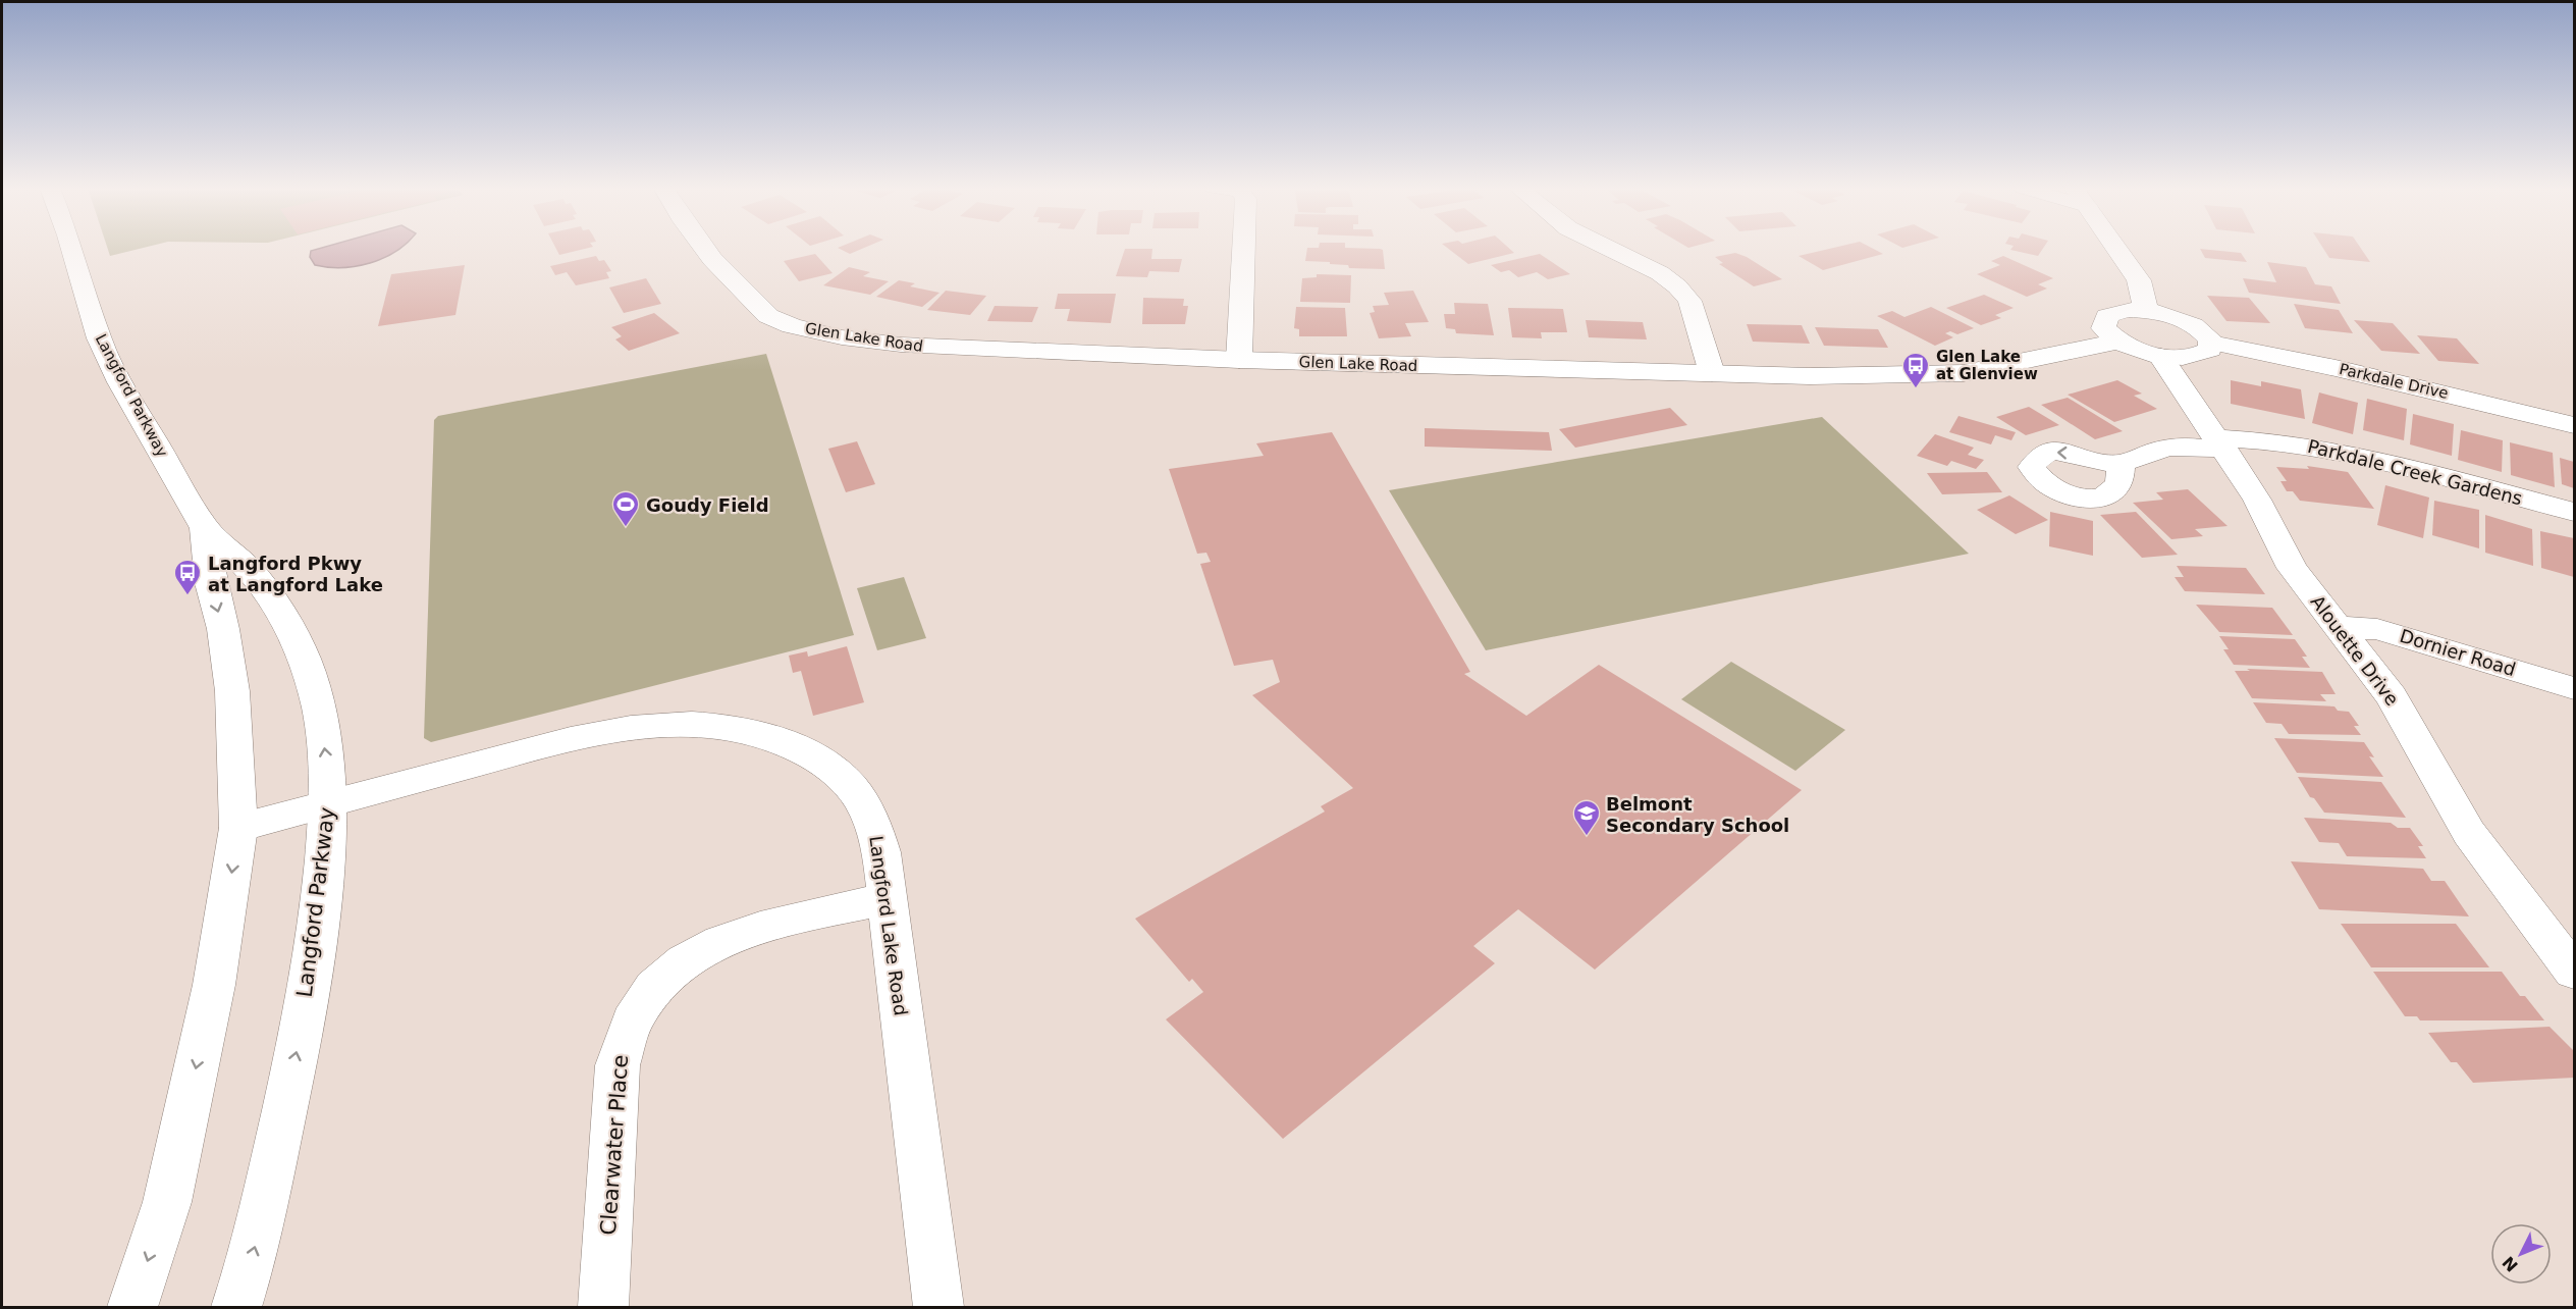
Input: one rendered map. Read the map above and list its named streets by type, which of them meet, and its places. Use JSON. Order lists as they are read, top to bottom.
{
  "streets": {
    "street": [
      "Glen Lake Road",
      "Parkdale Drive",
      "Langford Parkway",
      "Parkdale Creek Gardens",
      "Alouette Drive",
      "Dornier Road",
      "Langford Lake Road",
      "Clearwater Place"
    ]
  },
  "crossings": [
    ["Langford Parkway", "Langford Lake Road"],
    ["Parkdale Creek Gardens", "Alouette Drive"],
    ["Alouette Drive", "Dornier Road"],
    ["Langford Lake Road", "Clearwater Place"]
  ],
  "places": {
    "bus stop": ["Glen Lake at Glenview", "Langford Pkwy at Langford Lake"],
    "sports": ["Goudy Field"],
    "school or university": ["Belmont Secondary School"]
  },
  "north": "bottom left"
}
